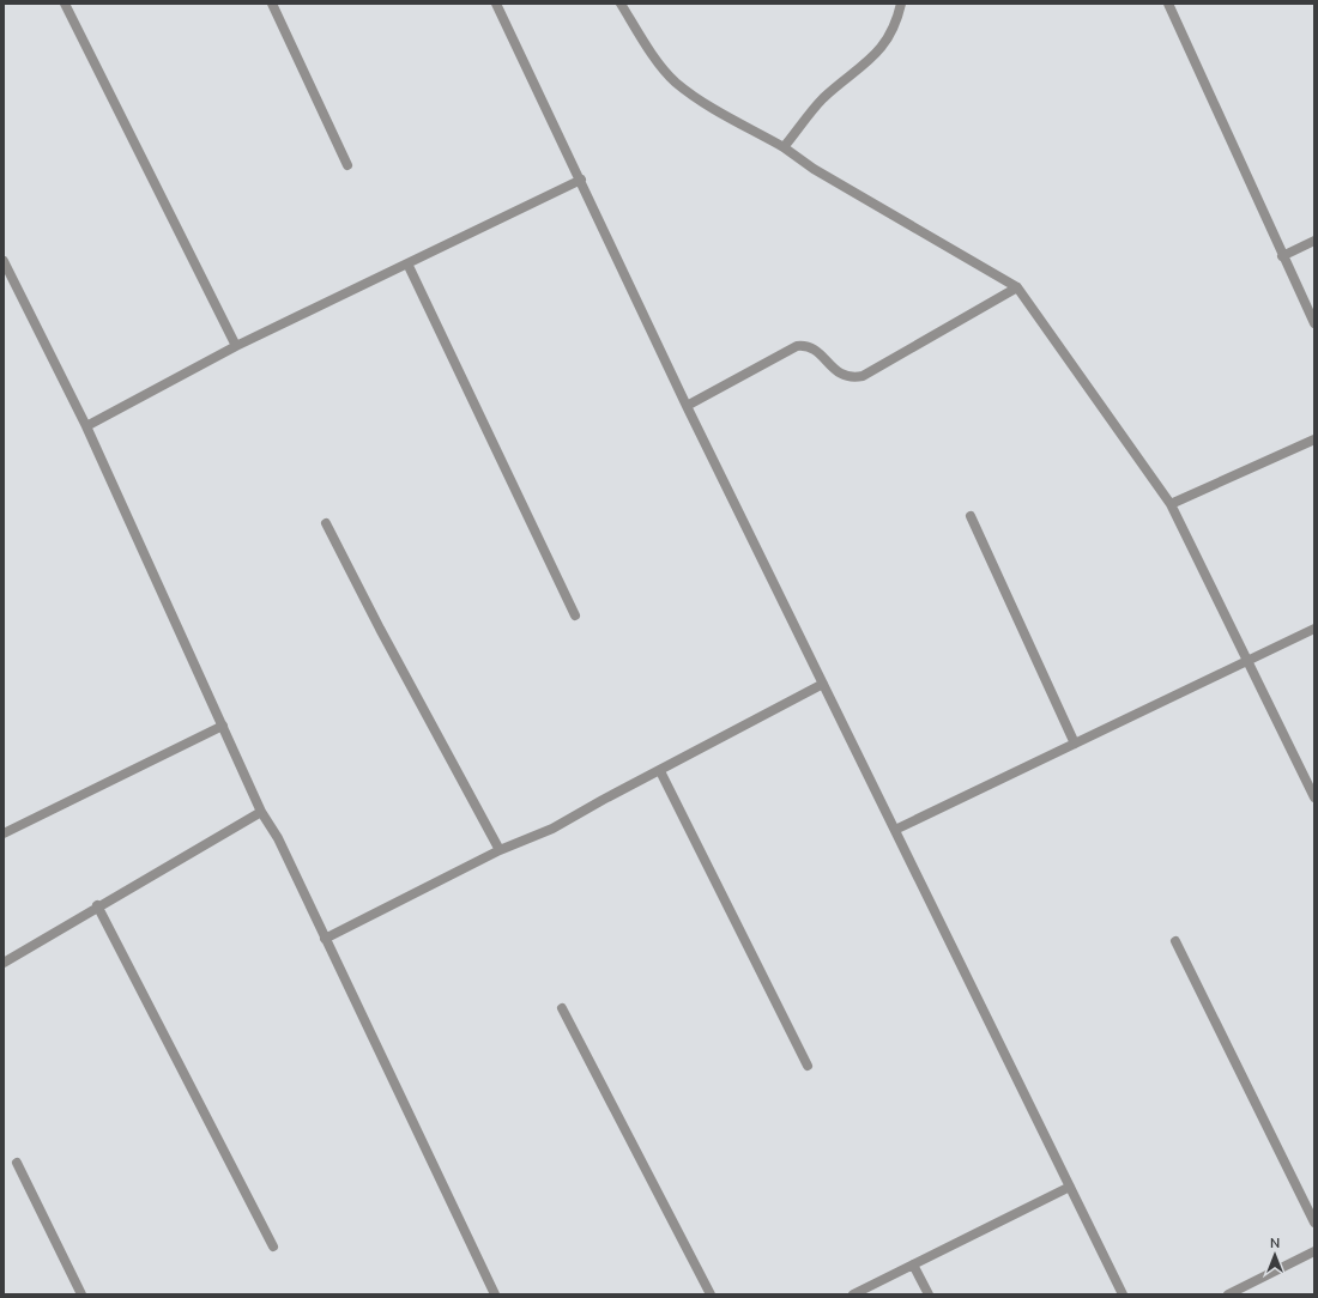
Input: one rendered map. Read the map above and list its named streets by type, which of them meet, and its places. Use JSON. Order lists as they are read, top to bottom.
{
  "north": "top"
}
